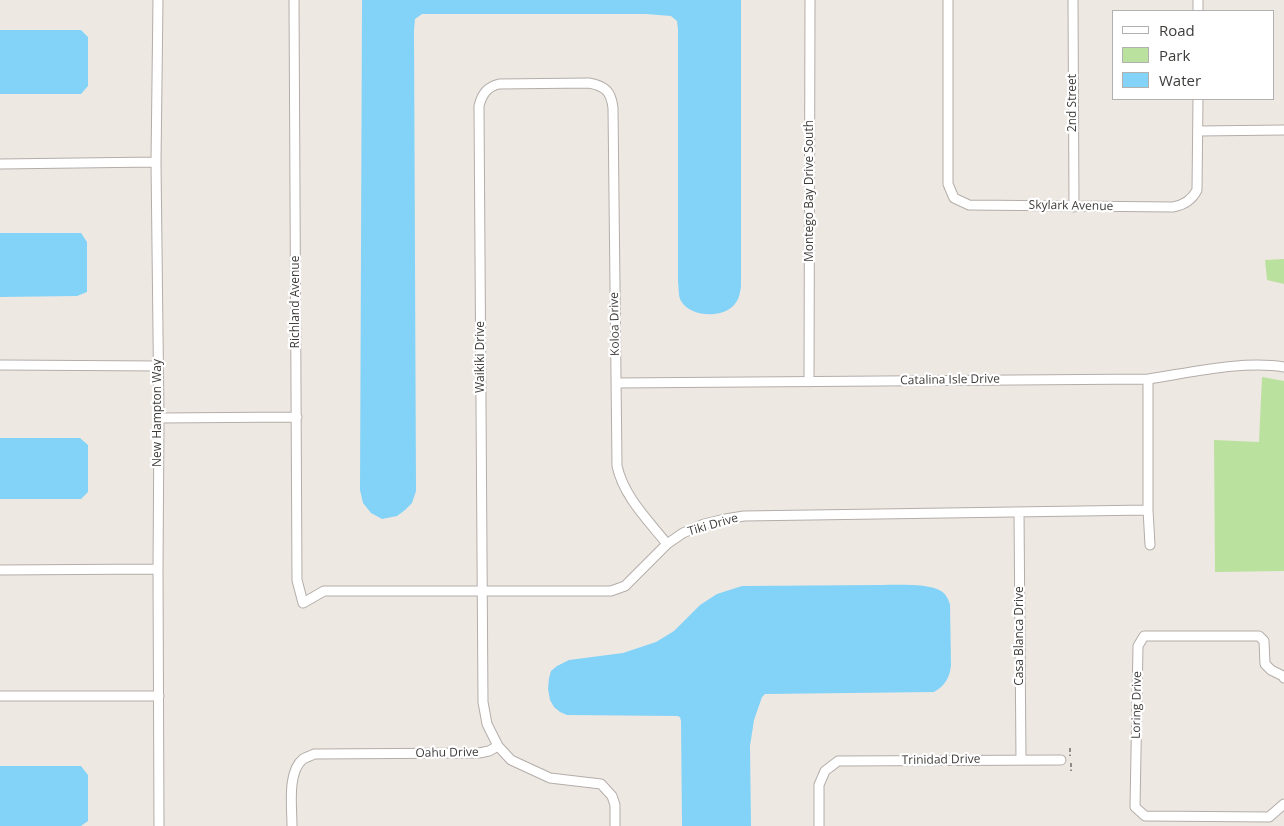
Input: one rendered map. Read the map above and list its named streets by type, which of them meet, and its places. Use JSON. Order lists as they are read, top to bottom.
{
  "streets": {
    "street": [
      "2nd Street",
      "Montego Bay Drive South",
      "Skylark Avenue",
      "Richland Avenue",
      "Koloa Drive",
      "Waikiki Drive",
      "Catalina Isle Drive",
      "New Hampton Way",
      "Tiki Drive",
      "Casa Blanca Drive",
      "Loring Drive",
      "Oahu Drive",
      "Trinidad Drive"
    ]
  },
  "crossings": [
    ["2nd Street", "Skylark Avenue"],
    ["Montego Bay Drive South", "Catalina Isle Drive"],
    ["Richland Avenue", "Tiki Drive"],
    ["Koloa Drive", "Waikiki Drive"],
    ["Koloa Drive", "Catalina Isle Drive"],
    ["Koloa Drive", "Tiki Drive"],
    ["Waikiki Drive", "Tiki Drive"],
    ["Waikiki Drive", "Oahu Drive"],
    ["Tiki Drive", "Casa Blanca Drive"],
    ["Casa Blanca Drive", "Trinidad Drive"]
  ],
  "legend": ["Road", "Park", "Water"]
}
